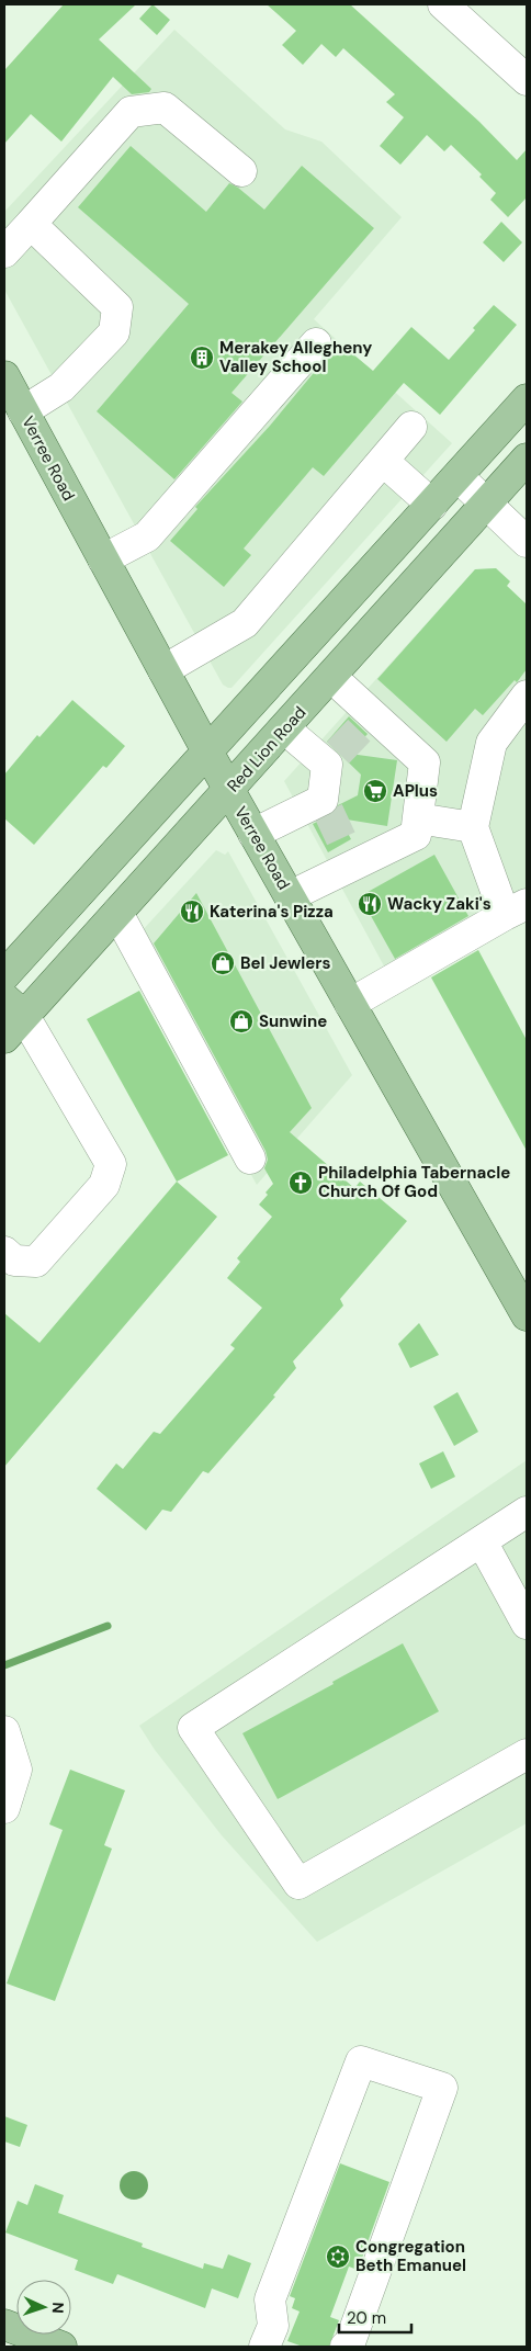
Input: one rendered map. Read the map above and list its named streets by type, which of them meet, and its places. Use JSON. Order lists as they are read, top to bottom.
{
  "streets": {
    "main road": ["Verree Road", "Red Lion Road"]
  },
  "crossings": [
    ["Verree Road", "Red Lion Road"]
  ],
  "places": {
    "building": ["Merakey Allegheny Valley School"],
    "supermarket": ["APlus"],
    "restaurant": ["Wacky Zaki's", "Katerina's Pizza"],
    "shop": ["Bel Jewlers", "Sunwine"],
    "church": ["Philadelphia Tabernacle Church Of God"],
    "synagogue": ["Congregation Beth Emanuel"]
  },
  "scale_bar": "20 m",
  "north": "right"
}
